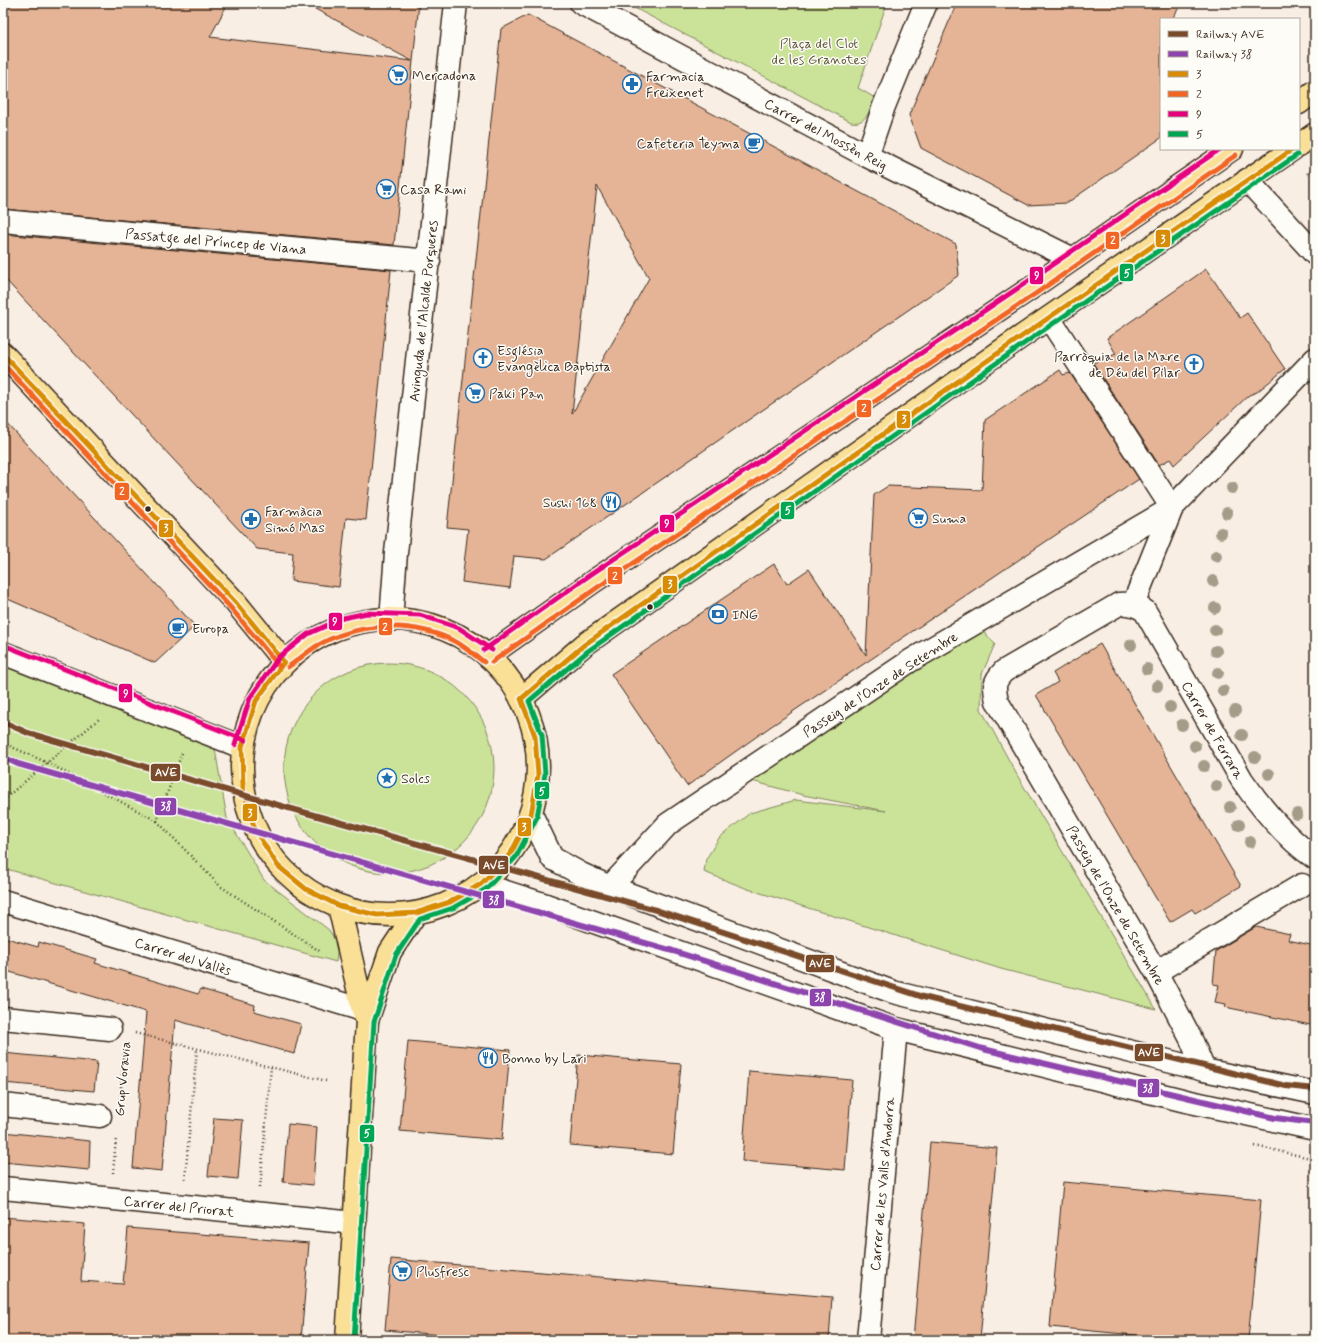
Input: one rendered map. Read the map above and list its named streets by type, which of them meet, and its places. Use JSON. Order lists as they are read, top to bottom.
{
  "streets": {
    "street": [
      "Carrer del Mossèn Reig",
      "Passatge del Príncep de Viana",
      "Avinguda de l'Alcalde Porqueres",
      "Passeig de l'Onze de Setembre",
      "Carrer de Ferrara",
      "Carrer del Vallès",
      "Grup Voravia",
      "Carrer de les Valls d'Andorra",
      "Carrer del Priorat"
    ]
  },
  "crossings": [
    ["Passatge del Príncep de Viana", "Avinguda de l'Alcalde Porqueres"],
    ["Passeig de l'Onze de Setembre", "Carrer de Ferrara"]
  ],
  "parks": ["Plaça del Clot de les Granotes"],
  "places": {
    "supermarket": [
      "Mercadona",
      "Casa Rami",
      "Paki Pan",
      "Suma",
      "Plusfresc"
    ],
    "pharmacy": ["Farmacia Freixenet", "Farmàcia Simó Mas"],
    "cafe": ["Cafeteria Teyma", "Europa"],
    "church": ["Església Evangèlica Baptista", "Parròquia de la Mare de Déu del Pilar"],
    "restaurant": ["Sushi 168", "Bonno by Lari"],
    "bank": ["ING"],
    "place": ["Solcs"]
  },
  "lines": [
    "transit line 3",
    "transit line 9",
    "transit line 2",
    "transit line 5",
    "rail line AVE",
    "rail line 38"
  ],
  "legend": [
    "Railway AVE",
    "Railway 38",
    "3",
    "2",
    "9",
    "5"
  ]
}
